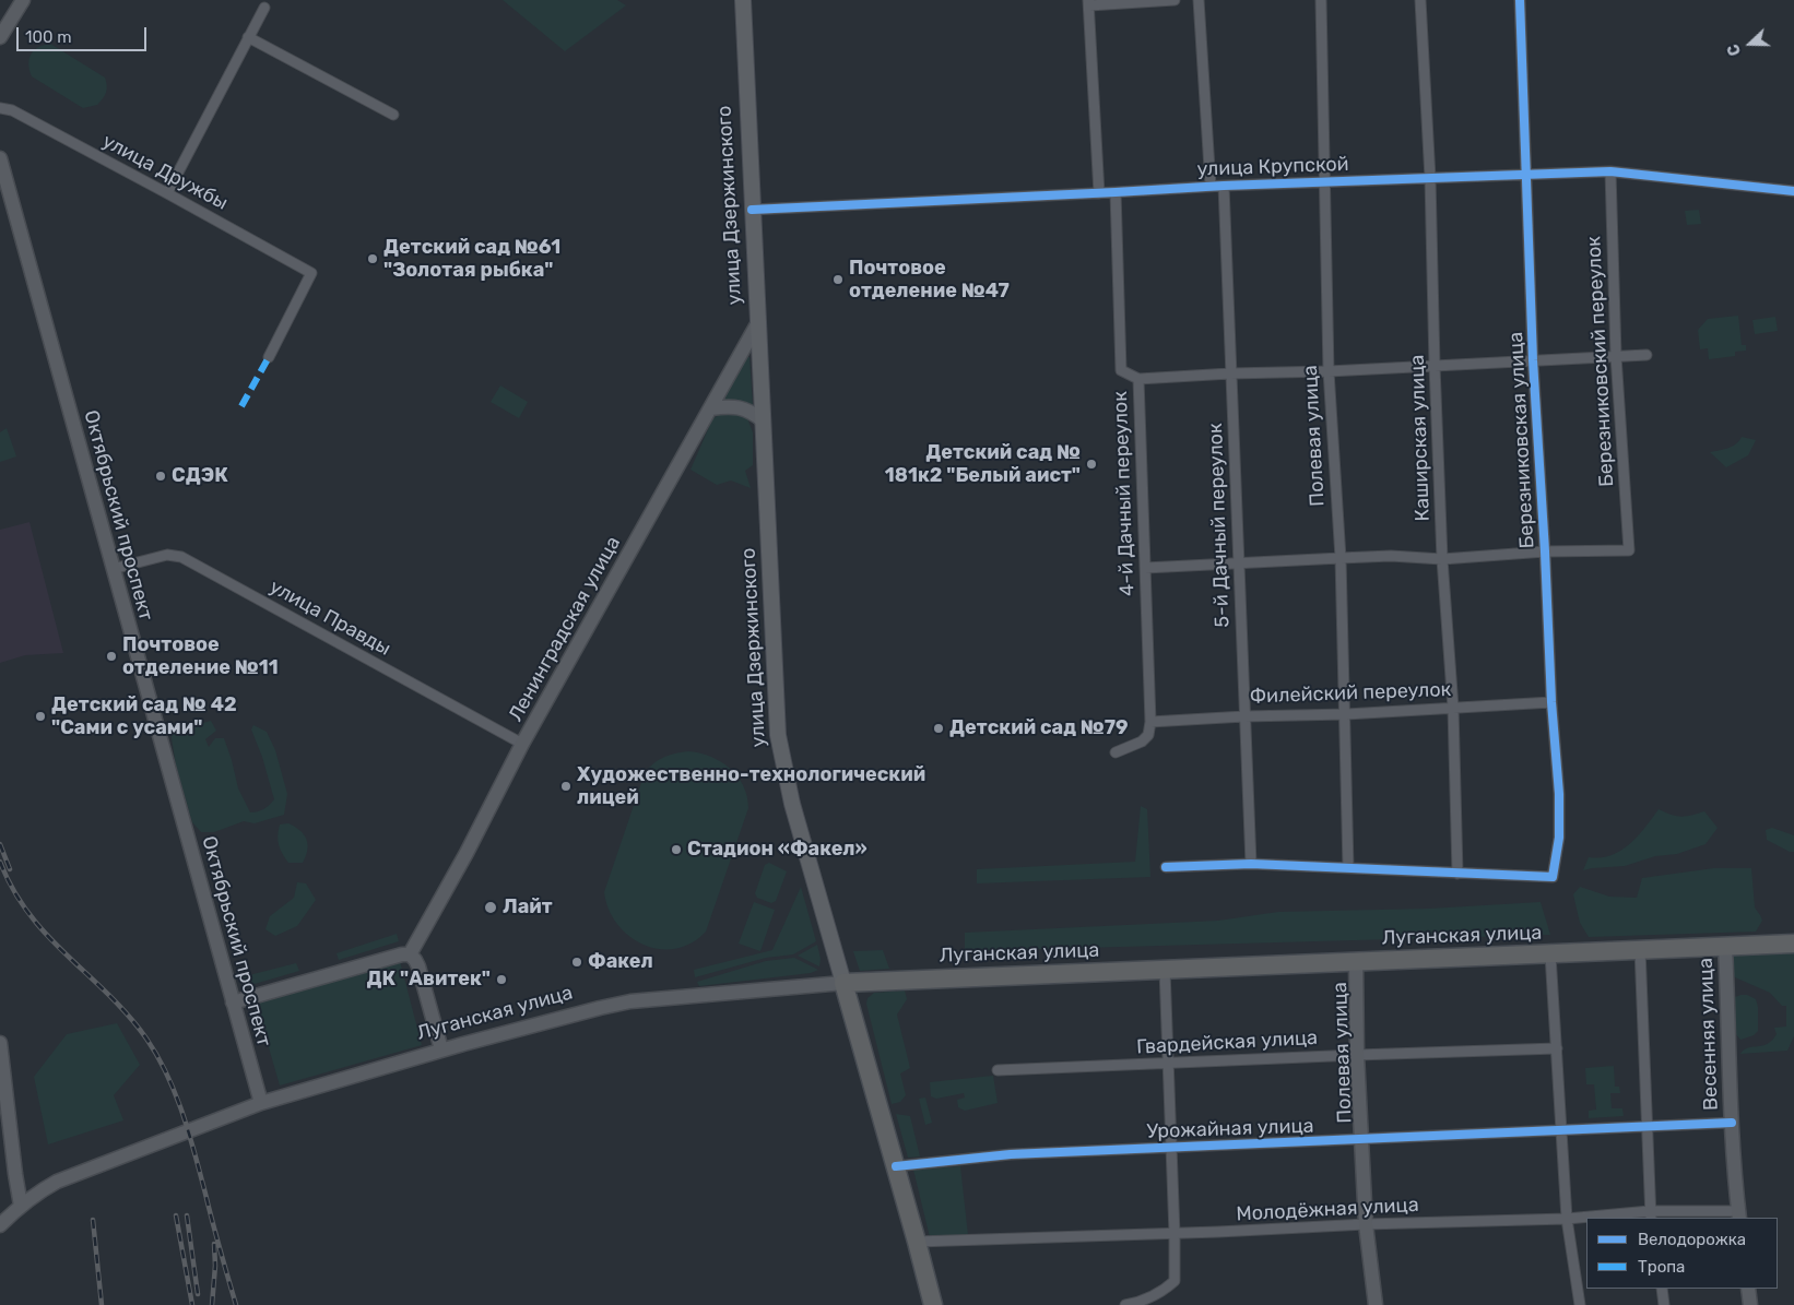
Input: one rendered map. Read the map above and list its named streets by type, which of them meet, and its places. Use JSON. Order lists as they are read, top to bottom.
{
  "streets": {
    "highway": ["улица Дзержинского", "Луганская улица"],
    "main road": [
      "Полевая улица",
      "Октябрьский проспект",
      "Ленинградская улица",
      "Весенняя улица"
    ],
    "street": [
      "улица Крупской",
      "улица Дружбы",
      "Березниковский переулок",
      "Каширская улица",
      "Березниковская улица",
      "4-й Дачный переулок",
      "5-й Дачный переулок",
      "улица Правды",
      "Филейский переулок",
      "Гвардейская улица",
      "Урожайная улица",
      "Молодёжная улица"
    ]
  },
  "crossings": [
    ["улица Крупской", "улица Дзержинского"],
    ["улица Крупской", "Березниковский переулок"],
    ["улица Крупской", "Полевая улица"],
    ["улица Крупской", "Каширская улица"],
    ["улица Крупской", "Березниковская улица"],
    ["улица Крупской", "4-й Дачный переулок"],
    ["улица Крупской", "5-й Дачный переулок"],
    ["улица Дзержинского", "Ленинградская улица"],
    ["улица Дзержинского", "Луганская улица"],
    ["улица Дзержинского", "Урожайная улица"],
    ["улица Дзержинского", "Молодёжная улица"],
    ["Березниковский переулок", "Березниковская улица"],
    ["Полевая улица", "Филейский переулок"],
    ["Полевая улица", "Луганская улица"],
    ["Полевая улица", "Гвардейская улица"],
    ["Полевая улица", "Урожайная улица"],
    ["Полевая улица", "Молодёжная улица"],
    ["Каширская улица", "Березниковская улица"],
    ["Каширская улица", "Филейский переулок"],
    ["Березниковская улица", "Филейский переулок"],
    ["4-й Дачный переулок", "Филейский переулок"],
    ["Октябрьский проспект", "улица Правды"],
    ["Октябрьский проспект", "Луганская улица"],
    ["5-й Дачный переулок", "Филейский переулок"],
    ["улица Правды", "Ленинградская улица"],
    ["Луганская улица", "Весенняя улица"],
    ["Весенняя улица", "Урожайная улица"],
    ["Весенняя улица", "Молодёжная улица"]
  ],
  "places": [
    "Детский сад №61 \"Золотая рыбка\"",
    "Почтовое отделение №47",
    "Детский сад № 181к2 \"Белый аист\"",
    "СДЭК",
    "Почтовое отделение №11",
    "Детский сад № 42 \"Сами с усами\"",
    "Детский сад №79",
    "Художественно-технологический лицей",
    "Стадион «Факел»",
    "Лайт",
    "Факел",
    "ДК \"Авитек\""
  ],
  "legend": ["Велодорожка", "Тропа"],
  "scale_bar": "100 m",
  "north": "left"
}
